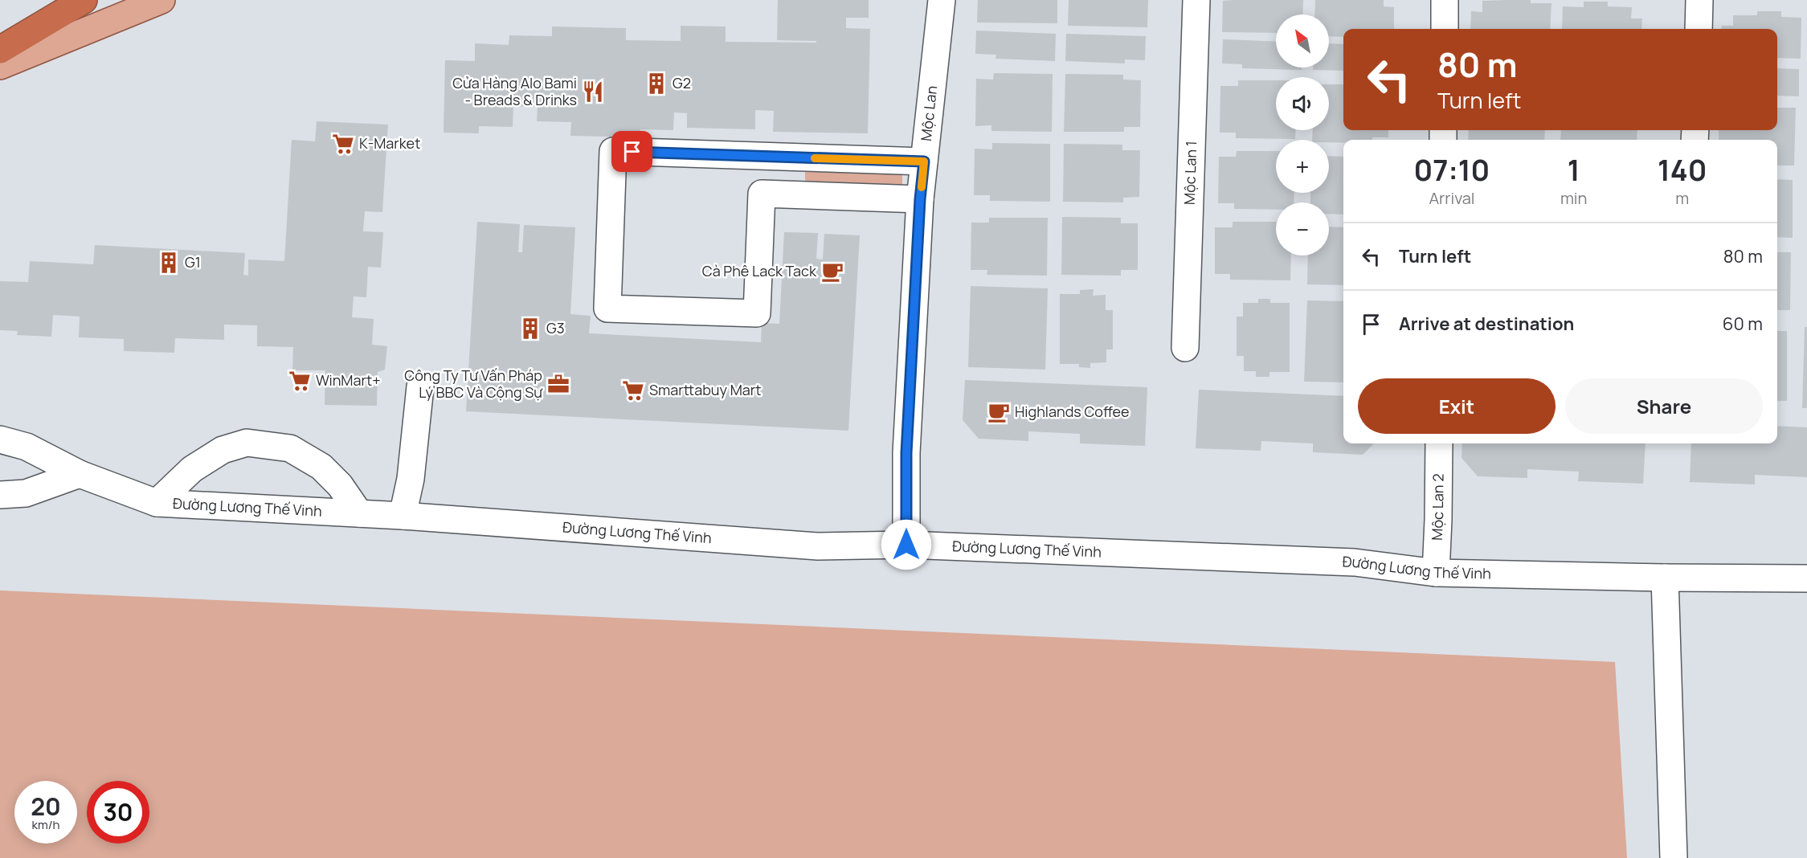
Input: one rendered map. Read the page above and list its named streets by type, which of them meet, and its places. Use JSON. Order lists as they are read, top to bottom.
{
  "streets": {
    "street": [
      "Mộc Lan",
      "Mộc Lan 1",
      "Mộc Lan 2",
      "Đường Lương Thế Vinh"
    ]
  },
  "crossings": [
    ["Mộc Lan", "Đường Lương Thế Vinh"],
    ["Mộc Lan 2", "Đường Lương Thế Vinh"]
  ],
  "places": {
    "building": ["G2", "G1", "G3"],
    "restaurant": ["Cửa Hàng Alo Bami - Breads & Drinks"],
    "supermarket": ["K-Market", "WinMart+", "Smarttabuy Mart"],
    "cafe": ["Cà Phê Lack Tack", "Highlands Coffee"],
    "office": ["Công Ty Tư Vấn Pháp Lý BBC Và Cộng Sự"]
  },
  "north": "top left",
  "page": {
    "map_buttons": ["+", "−"],
    "turn": ["80 m", "Turn left"],
    "eta": [
      "07:10",
      "Arrival",
      "1",
      "min",
      "140",
      "m"
    ],
    "list": [
      {
        "name": "Turn left",
        "value": "80 m"
      },
      {
        "name": "Arrive at destination",
        "value": "60 m"
      }
    ],
    "buttons": ["Exit", "Share"],
    "speed": "20 km/h",
    "limit": "30"
  }
}
